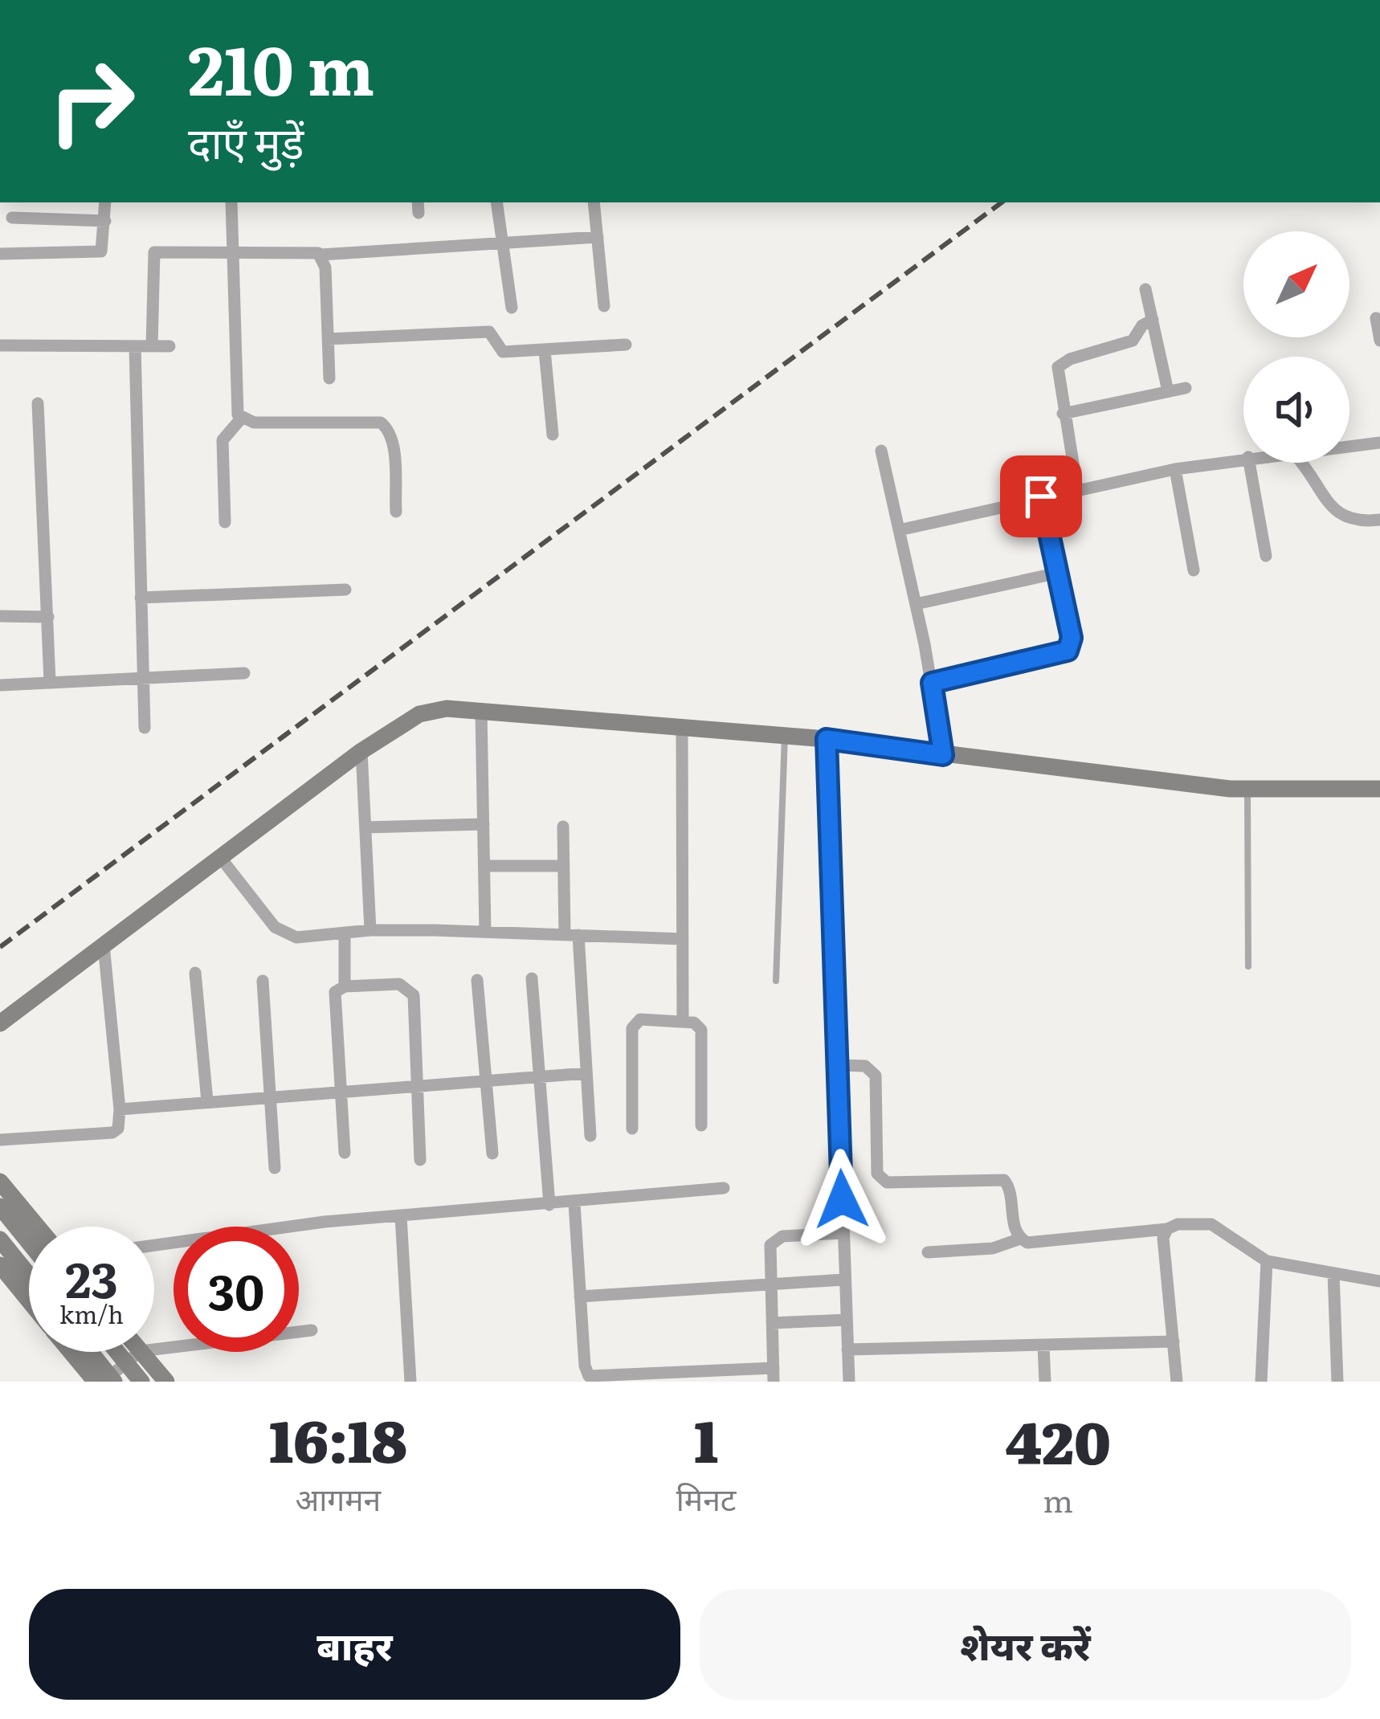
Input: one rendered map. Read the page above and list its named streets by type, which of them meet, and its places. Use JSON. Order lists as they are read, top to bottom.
{
  "north": "top right",
  "page": {
    "turn": ["210 m", "दाएँ मुड़ें"],
    "speed": "23 km/h",
    "limit": "30",
    "eta": [
      "16:18",
      "आगमन",
      "1",
      "मिनट",
      "420",
      "m"
    ],
    "buttons": ["बाहर", "शेयर करें"]
  }
}
